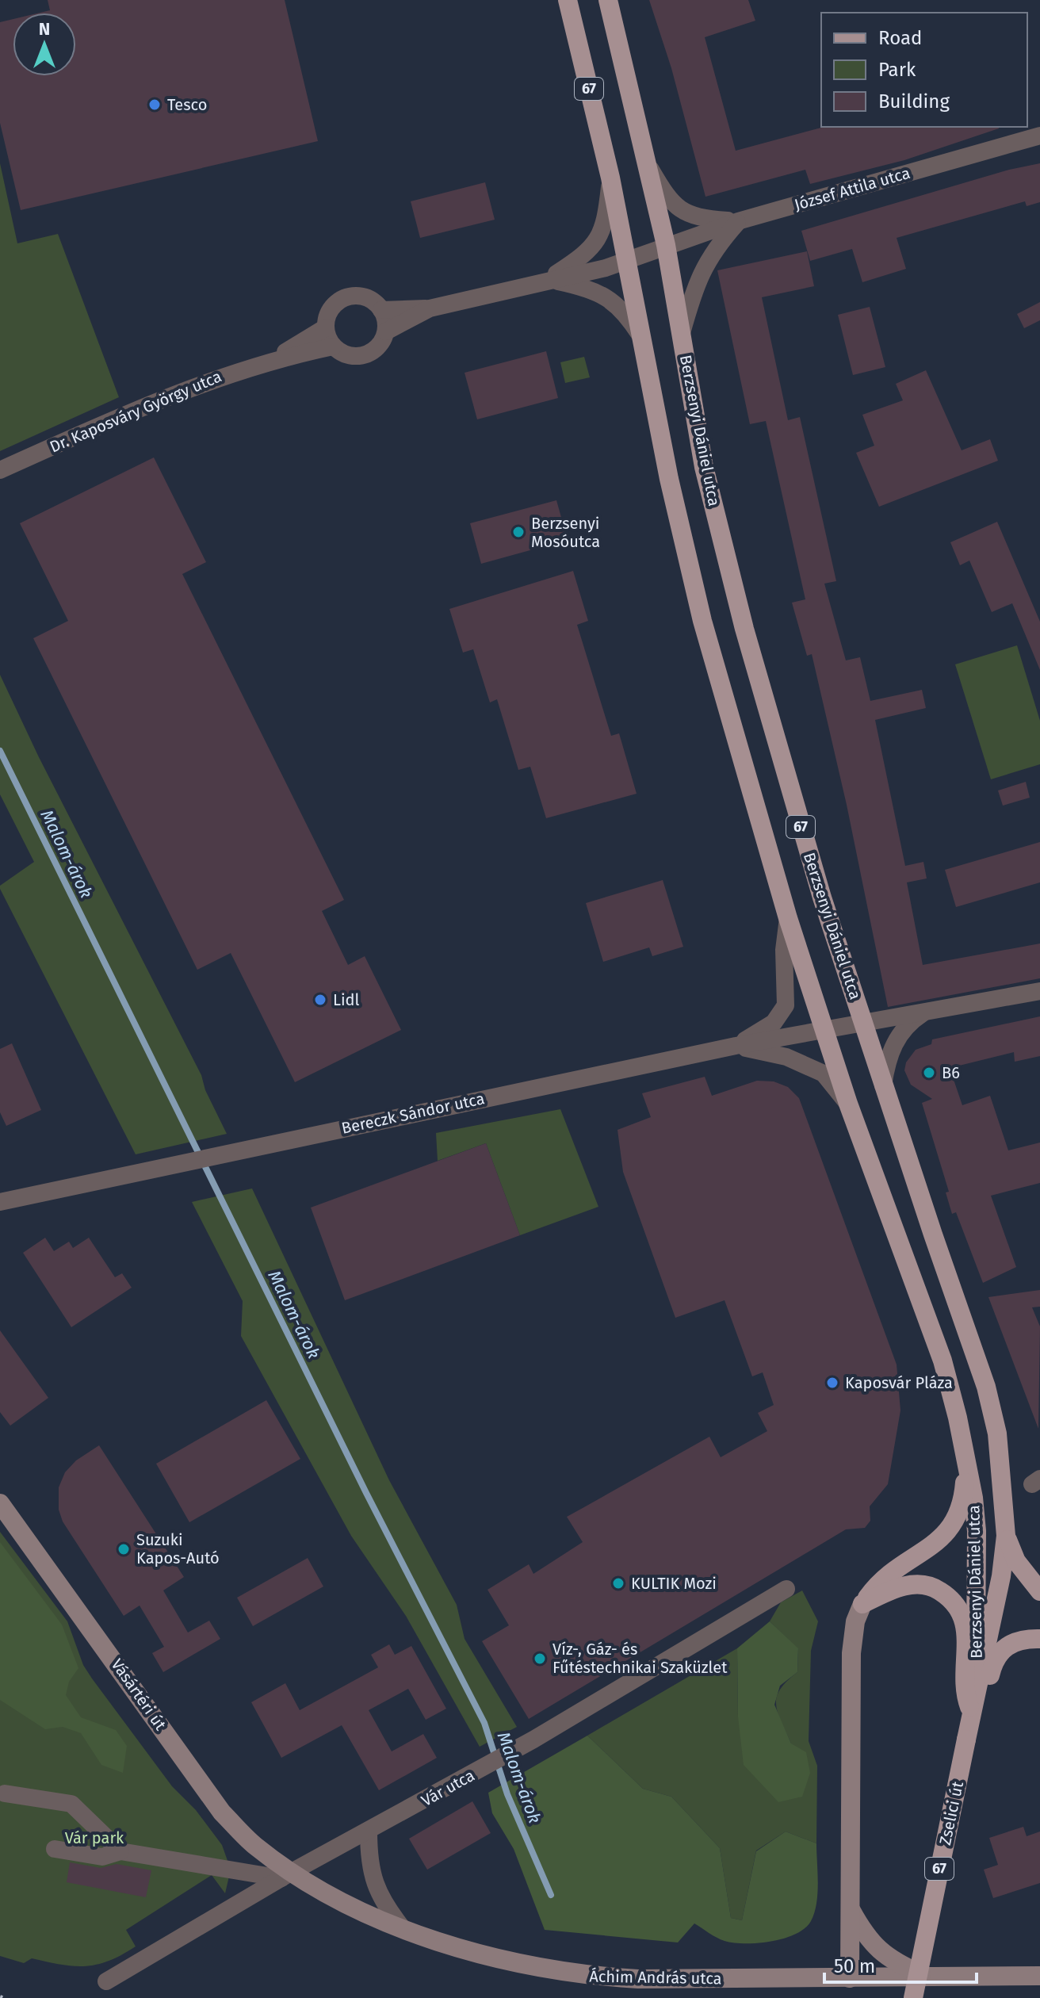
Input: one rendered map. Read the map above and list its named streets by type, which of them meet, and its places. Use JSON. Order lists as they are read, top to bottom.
{
  "streets": {
    "main road": ["67", "Berzsenyi Dániel utca", "Zselici út"],
    "street": [
      "József Attila utca",
      "Dr. Kaposváry György utca",
      "Bereczk Sándor utca",
      "Vásártéri út",
      "Vár utca",
      "Áchim András utca"
    ]
  },
  "crossings": [
    ["József Attila utca", "Berzsenyi Dániel utca"],
    ["Berzsenyi Dániel utca", "Bereczk Sándor utca"],
    ["Berzsenyi Dániel utca", "Zselici út"],
    ["Vásártéri út", "Vár utca"],
    ["Vásártéri út", "Áchim András utca"],
    ["Vár utca", "Áchim András utca"]
  ],
  "water": ["Malom-árok"],
  "parks": ["Vár park"],
  "places": [
    "Tesco",
    "Berzsenyi Mosóutca",
    "Lidl",
    "B6",
    "Kaposvár Pláza",
    "Suzuki Kapos-Autó",
    "KULTIK Mozi",
    "Víz-, Gáz- és Fűtéstechnikai Szaküzlet"
  ],
  "legend": ["Road", "Park", "Building"],
  "scale_bar": "50 m",
  "north": "top"
}
